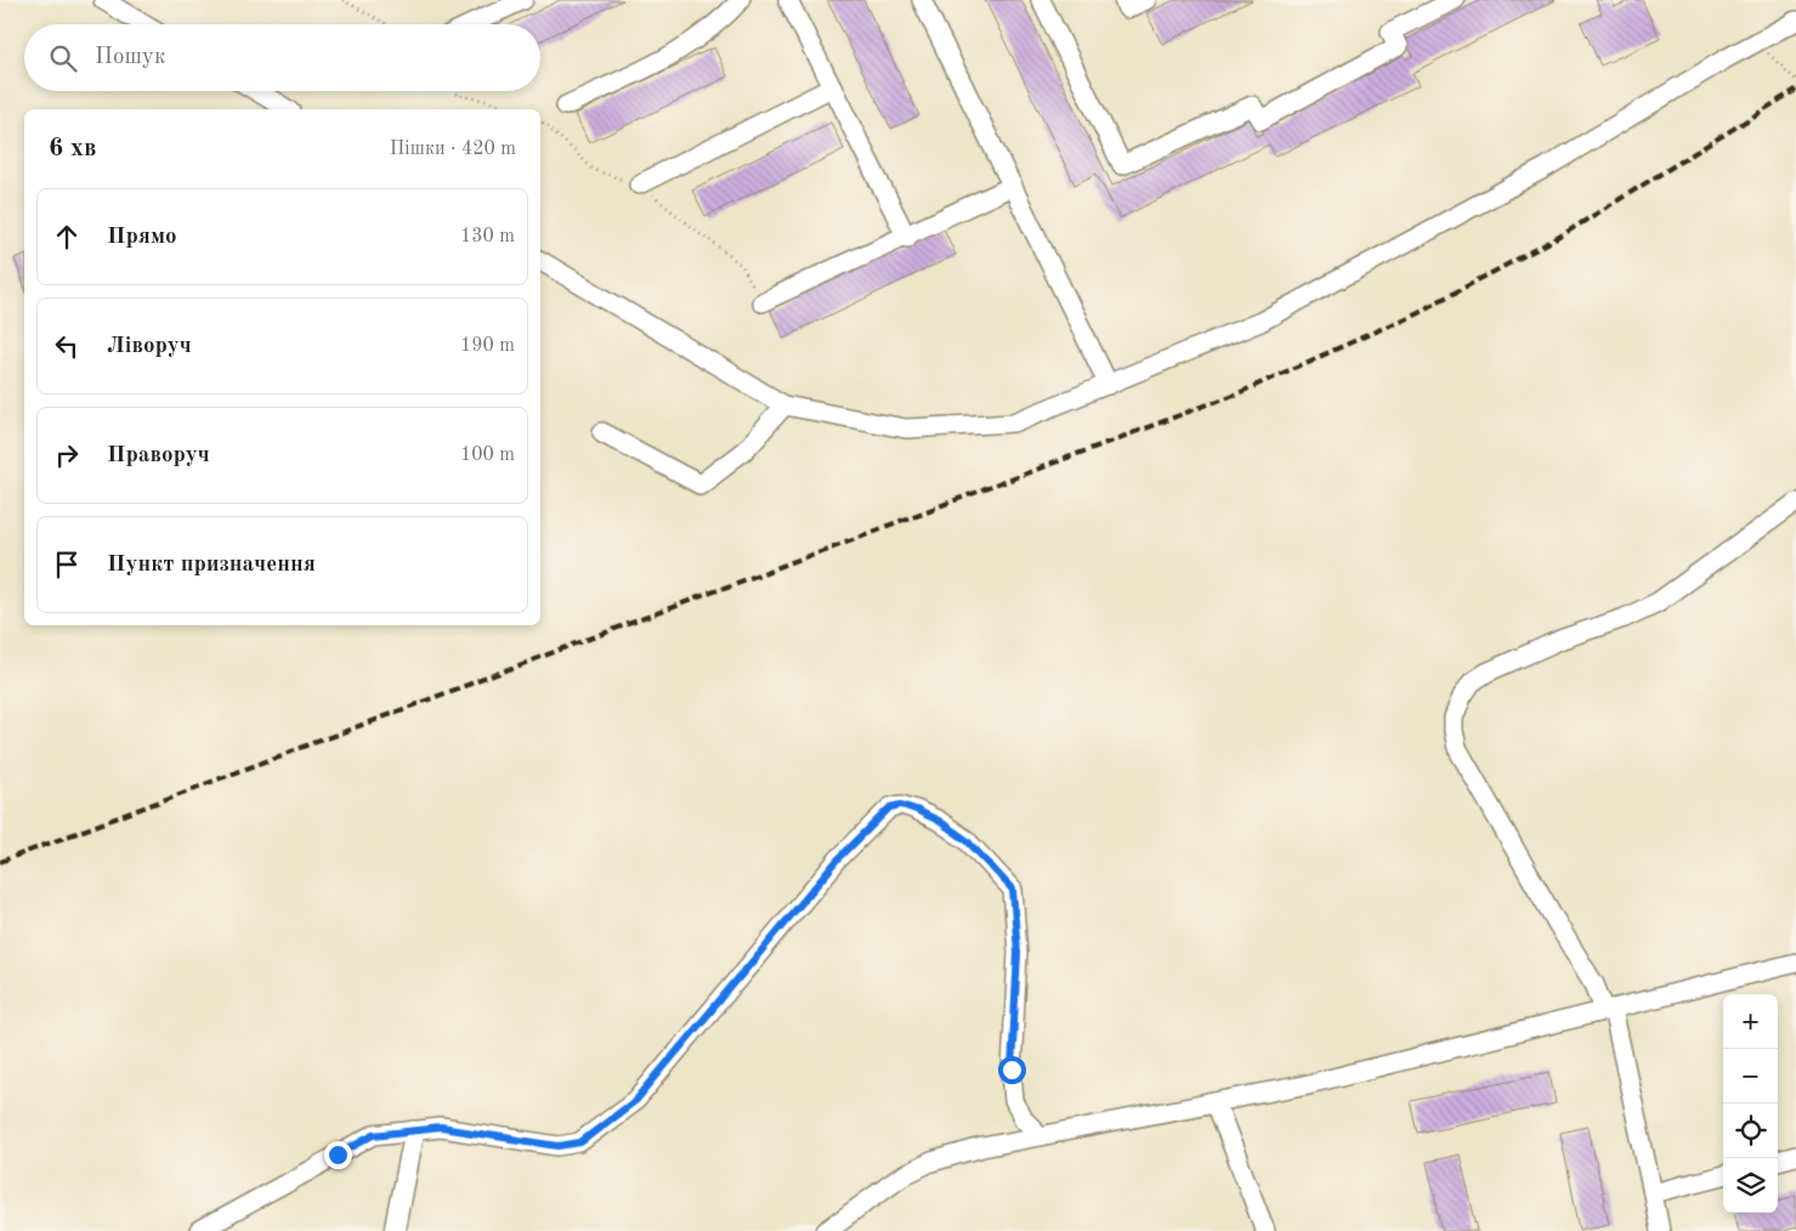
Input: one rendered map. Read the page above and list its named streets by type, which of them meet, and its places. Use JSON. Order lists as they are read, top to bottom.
{
  "page": {
    "search": "Пошук",
    "heading": ["6 хв", "Пішки · 420 m"],
    "list": [
      ["Прямо", "130 m"],
      ["Ліворуч", "190 m"],
      ["Праворуч", "100 m"],
      "Пункт призначення"
    ],
    "map_buttons": ["+", "−"]
  }
}
